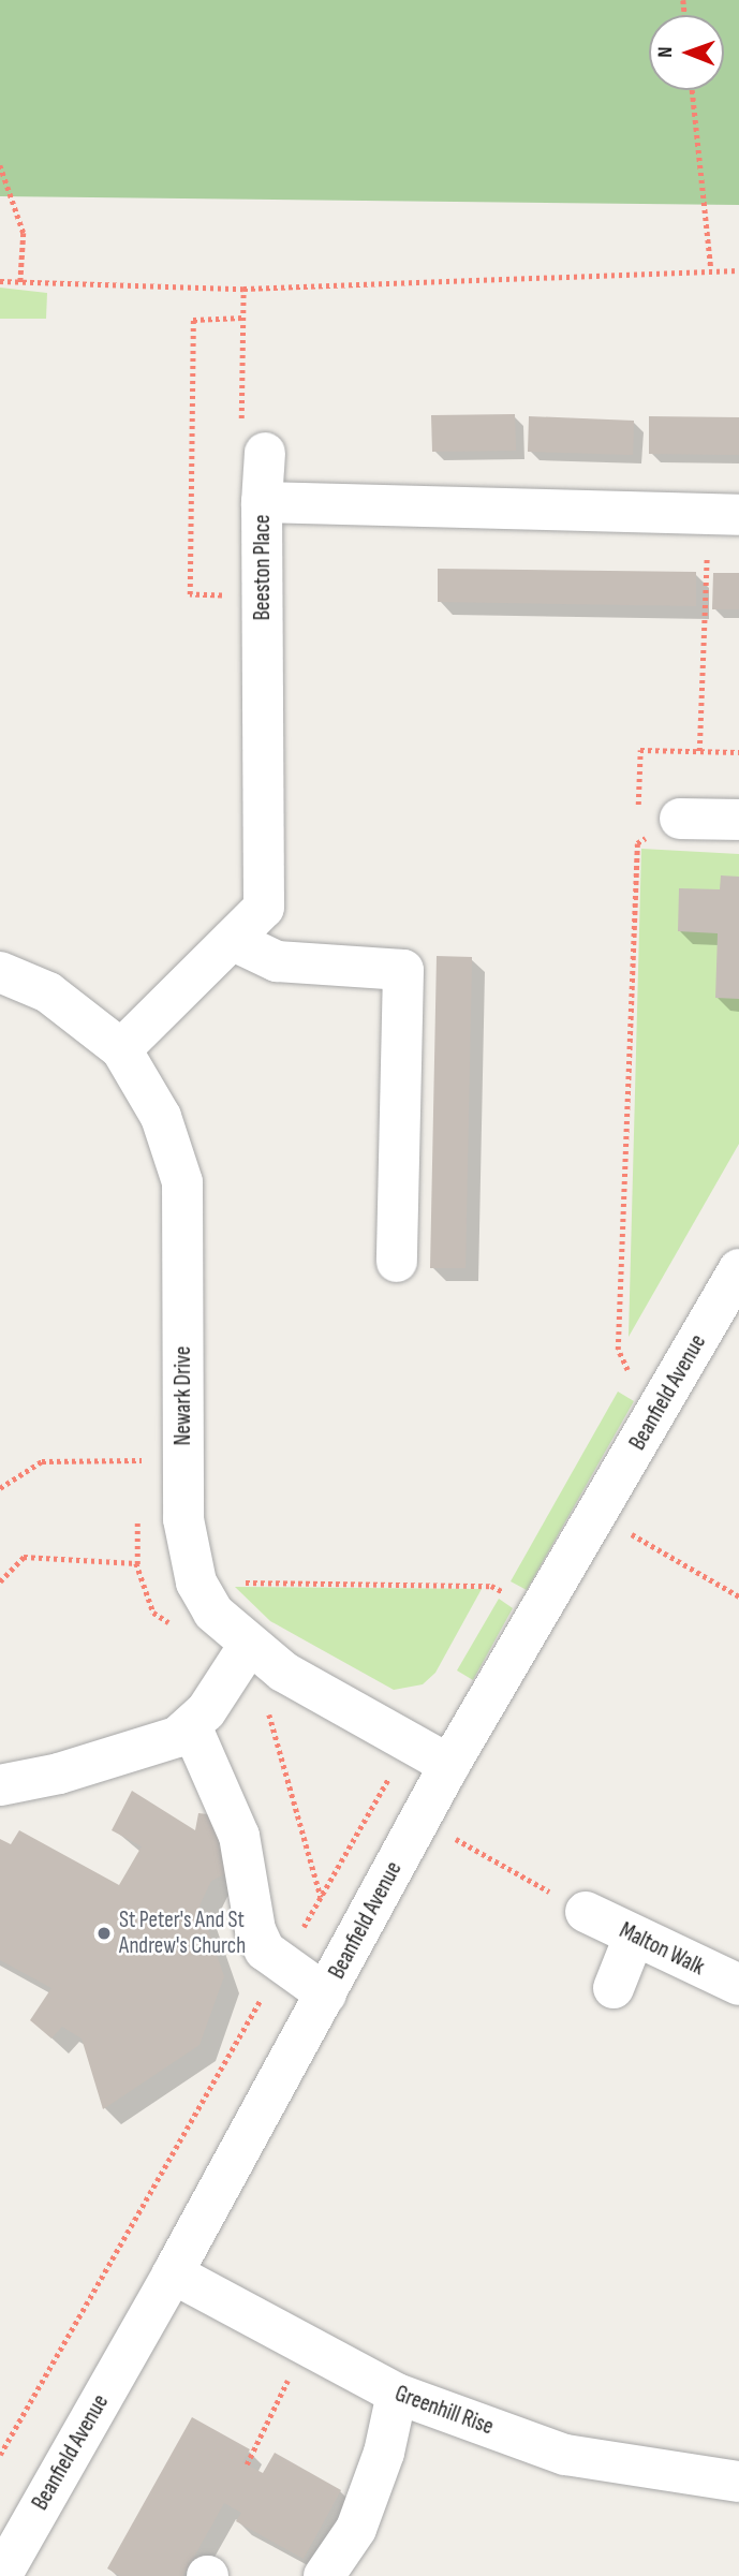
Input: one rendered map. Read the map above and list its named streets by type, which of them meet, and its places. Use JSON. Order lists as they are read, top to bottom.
{
  "streets": {
    "street": [
      "Beeston Place",
      "Beanfield Avenue",
      "Newark Drive",
      "Malton Walk",
      "Greenhill Rise"
    ]
  },
  "crossings": [
    ["Beeston Place", "Newark Drive"],
    ["Beanfield Avenue", "Greenhill Rise"]
  ],
  "places": ["St Peter's And St Andrew's Church"],
  "north": "left"
}
